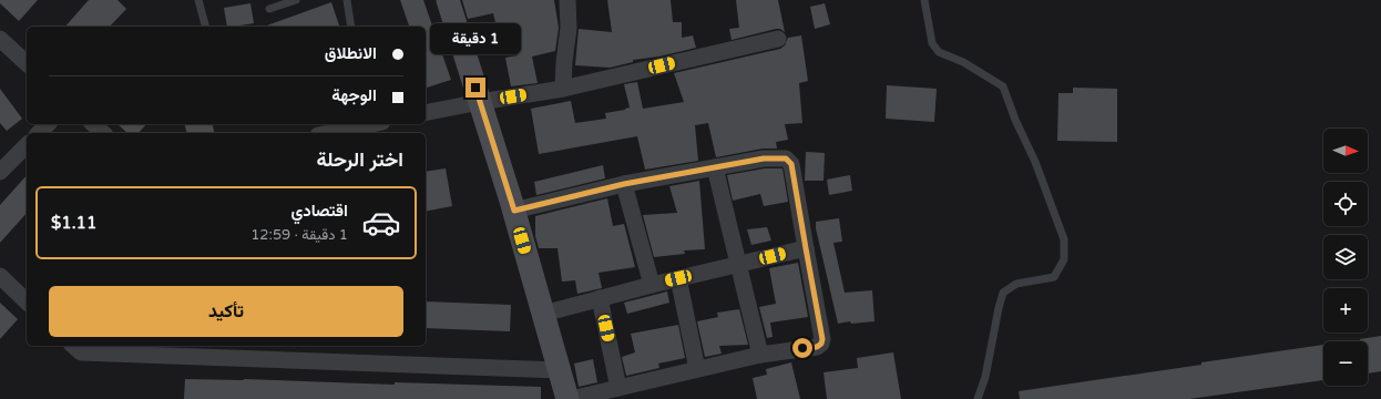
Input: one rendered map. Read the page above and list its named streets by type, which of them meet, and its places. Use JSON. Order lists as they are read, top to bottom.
{
  "north": "right",
  "page": {
    "bubble": "1 دقيقة",
    "banner": ["الانطلاق", "الوجهة"],
    "map_buttons": ["+", "−"],
    "heading": "اختر الرحلة",
    "list": [
      {
        "name": "اقتصادي",
        "note": "1 دقيقة · 12:59",
        "value": "$1.11"
      }
    ],
    "buttons": "تأكيد"
  }
}
